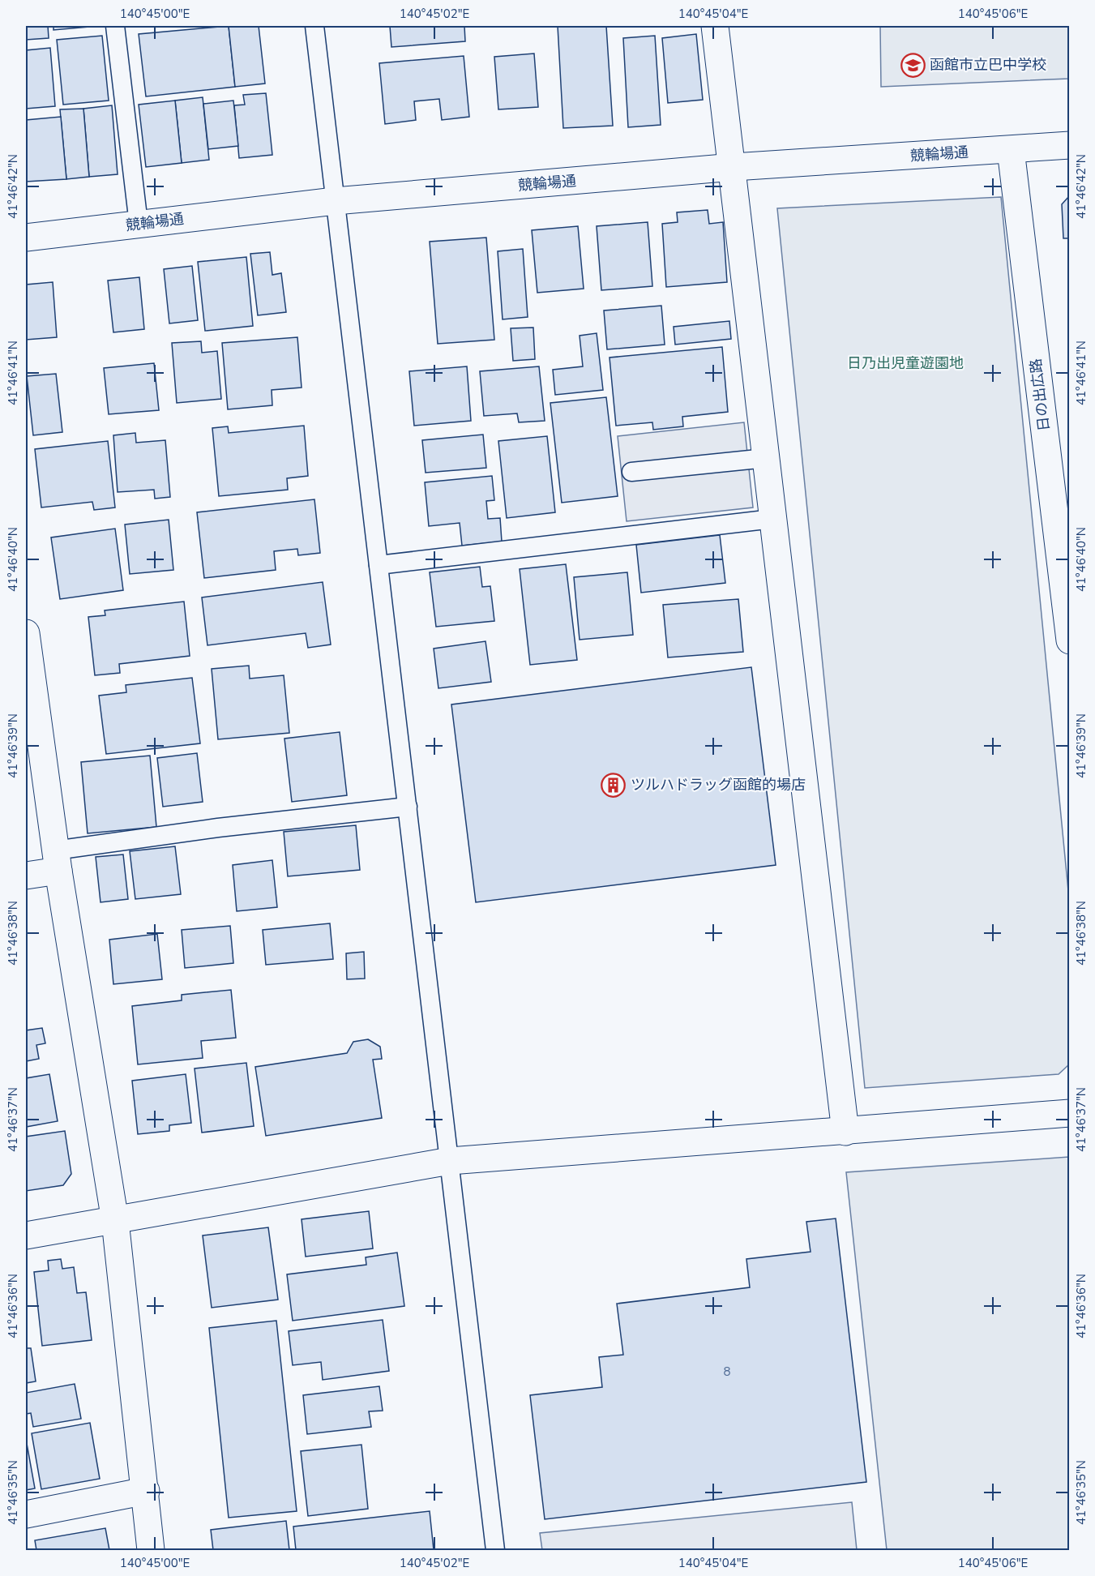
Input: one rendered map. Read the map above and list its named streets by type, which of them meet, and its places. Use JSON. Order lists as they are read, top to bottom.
{
  "streets": {
    "street": ["競輪場通", "日の出広路"]
  },
  "crossings": [
    ["競輪場通", "日の出広路"]
  ],
  "parks": ["日乃出児童遊園地"],
  "places": {
    "school or university": ["函館市立巴中学校"],
    "building": ["ツルハドラッグ函館的場店"]
  },
  "house_numbers": ["8"],
  "coordinates": [
    "140°45'00\"E",
    "140°45'02\"E",
    "140°45'04\"E",
    "140°45'06\"E",
    "41°46'42\"N",
    "41°46'41\"N",
    "41°46'40\"N",
    "41°46'39\"N",
    "41°46'38\"N",
    "41°46'37\"N",
    "41°46'36\"N",
    "41°46'35\"N"
  ]
}
